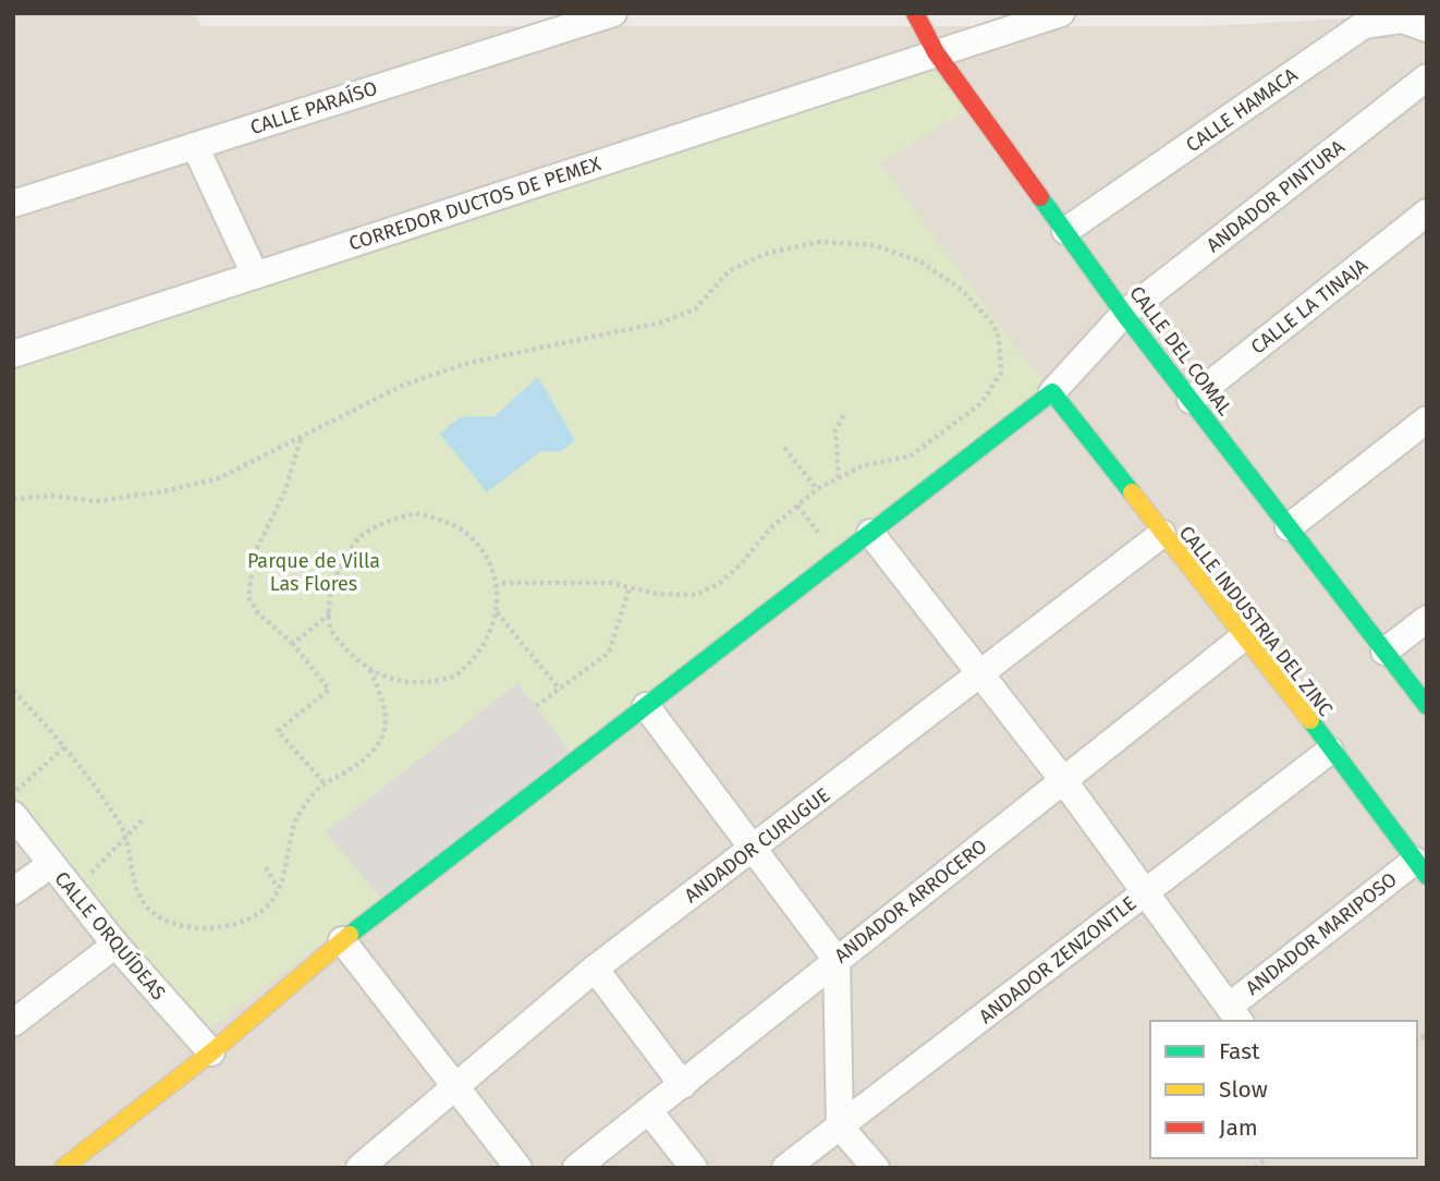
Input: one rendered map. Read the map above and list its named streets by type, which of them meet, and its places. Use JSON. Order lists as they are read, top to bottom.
{
  "streets": {
    "street": [
      "CALLE PARAÍSO",
      "CALLE HAMACA",
      "ANDADOR PINTURA",
      "CORREDOR DUCTOS DE PEMEX",
      "CALLE LA TINAJA",
      "CALLE DEL COMAL",
      "CALLE INDUSTRIA DEL ZINC",
      "ANDADOR CURUGUE",
      "ANDADOR ARROCERO",
      "ANDADOR MARIPOSO",
      "CALLE ORQUÍDEAS",
      "ANDADOR ZENZONTLE"
    ]
  },
  "crossings": [
    ["CALLE HAMACA", "CALLE DEL COMAL"],
    ["ANDADOR PINTURA", "CALLE DEL COMAL"],
    ["ANDADOR PINTURA", "CALLE INDUSTRIA DEL ZINC"],
    ["CORREDOR DUCTOS DE PEMEX", "CALLE DEL COMAL"],
    ["CALLE LA TINAJA", "CALLE DEL COMAL"],
    ["CALLE INDUSTRIA DEL ZINC", "ANDADOR CURUGUE"],
    ["CALLE INDUSTRIA DEL ZINC", "ANDADOR ARROCERO"],
    ["CALLE INDUSTRIA DEL ZINC", "ANDADOR MARIPOSO"],
    ["CALLE INDUSTRIA DEL ZINC", "ANDADOR ZENZONTLE"]
  ],
  "parks": ["Parque de Villa Las Flores"],
  "legend": ["Fast", "Slow", "Jam"]
}
